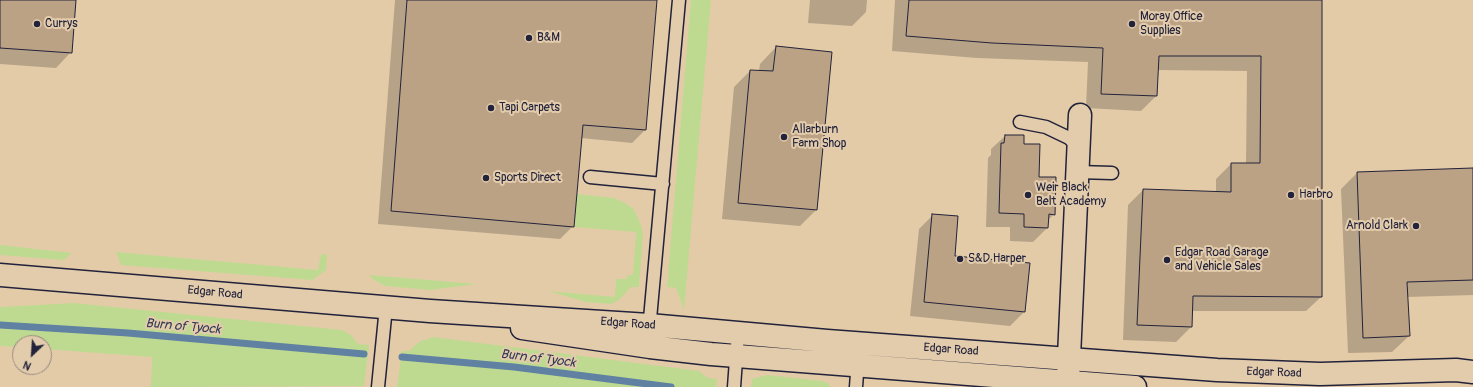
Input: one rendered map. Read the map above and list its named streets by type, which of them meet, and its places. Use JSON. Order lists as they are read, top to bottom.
{
  "streets": {
    "street": ["Edgar Road"]
  },
  "water": ["Burn of Tyock"],
  "places": [
    "Currys",
    "Moray Office Supplies",
    "B&M",
    "Tapi Carpets",
    "Allarburn Farm Shop",
    "Sports Direct",
    "Weir Black Belt Academy",
    "Harbro",
    "Arnold Clark",
    "S&D Harper",
    "Edgar Road Garage and Vehicle Sales"
  ],
  "north": "bottom left"
}
